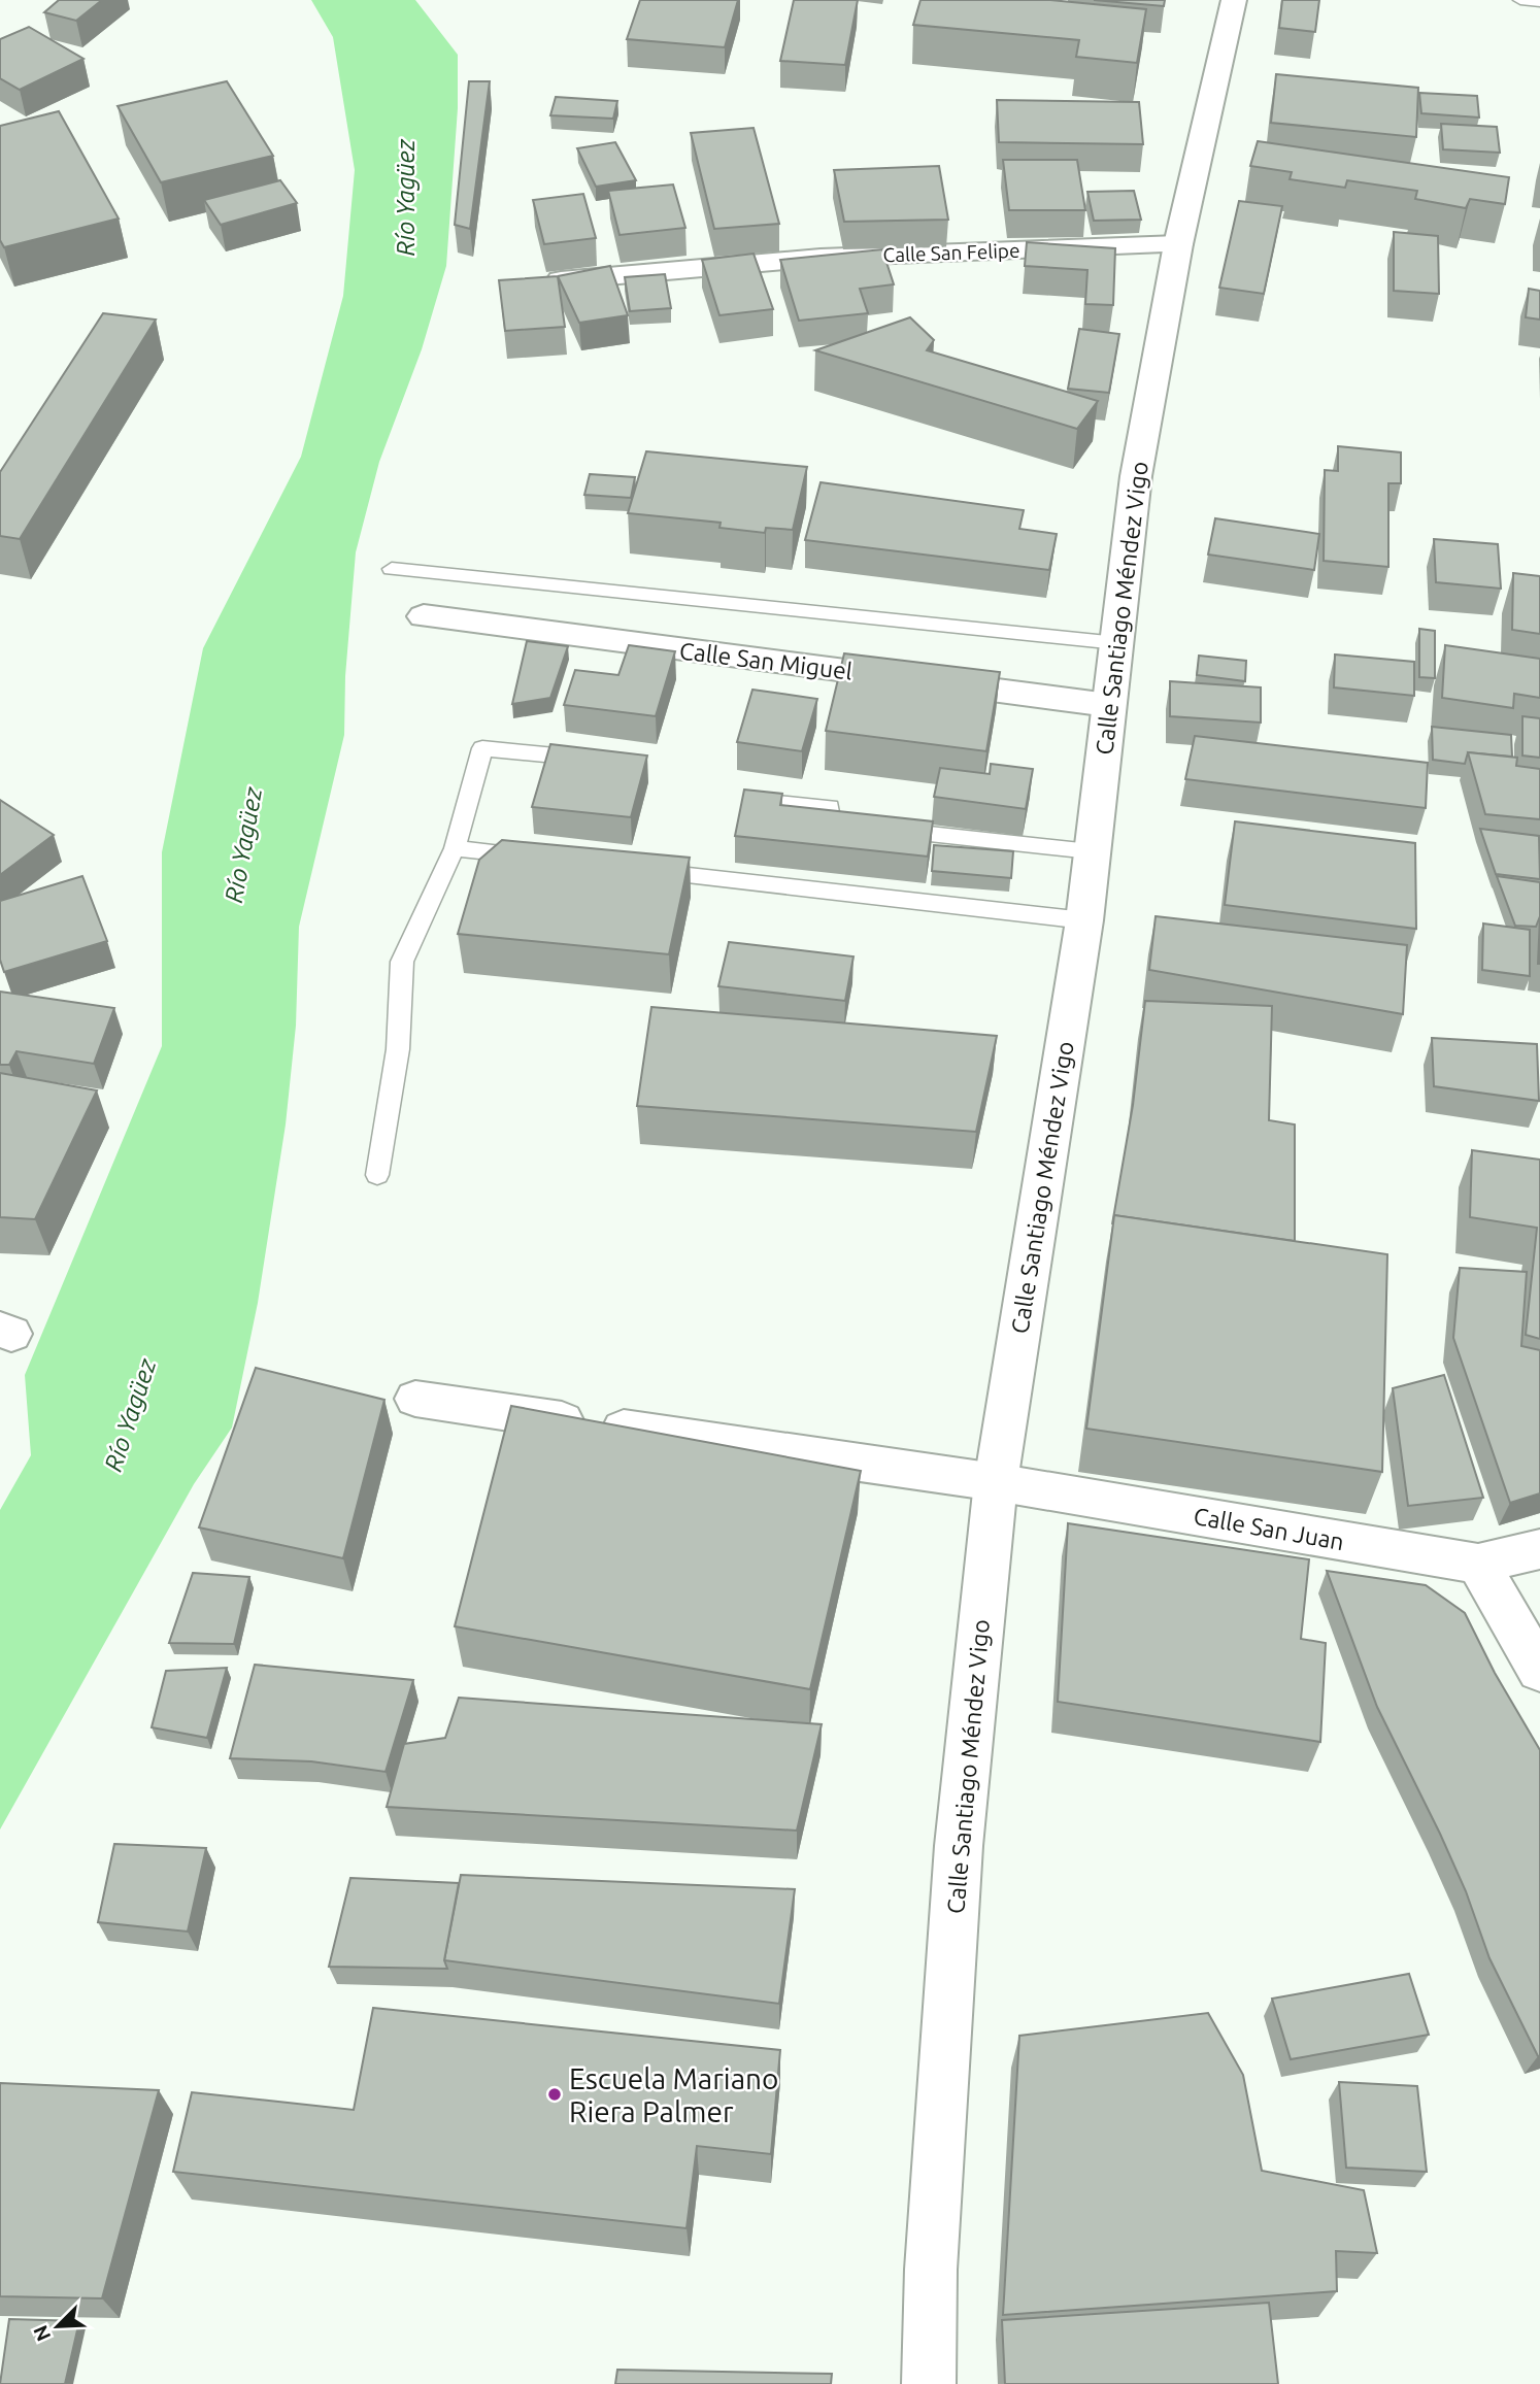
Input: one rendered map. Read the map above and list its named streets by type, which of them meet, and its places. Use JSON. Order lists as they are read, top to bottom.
{
  "streets": {
    "street": [
      "Calle San Felipe",
      "Calle Santiago Méndez Vigo",
      "Calle San Miguel",
      "Calle San Juan"
    ]
  },
  "crossings": [
    ["Calle San Felipe", "Calle Santiago Méndez Vigo"],
    ["Calle Santiago Méndez Vigo", "Calle San Miguel"],
    ["Calle Santiago Méndez Vigo", "Calle San Juan"]
  ],
  "water": ["Río Yagüez"],
  "places": ["Escuela Mariano Riera Palmer"],
  "north": "bottom left"
}
